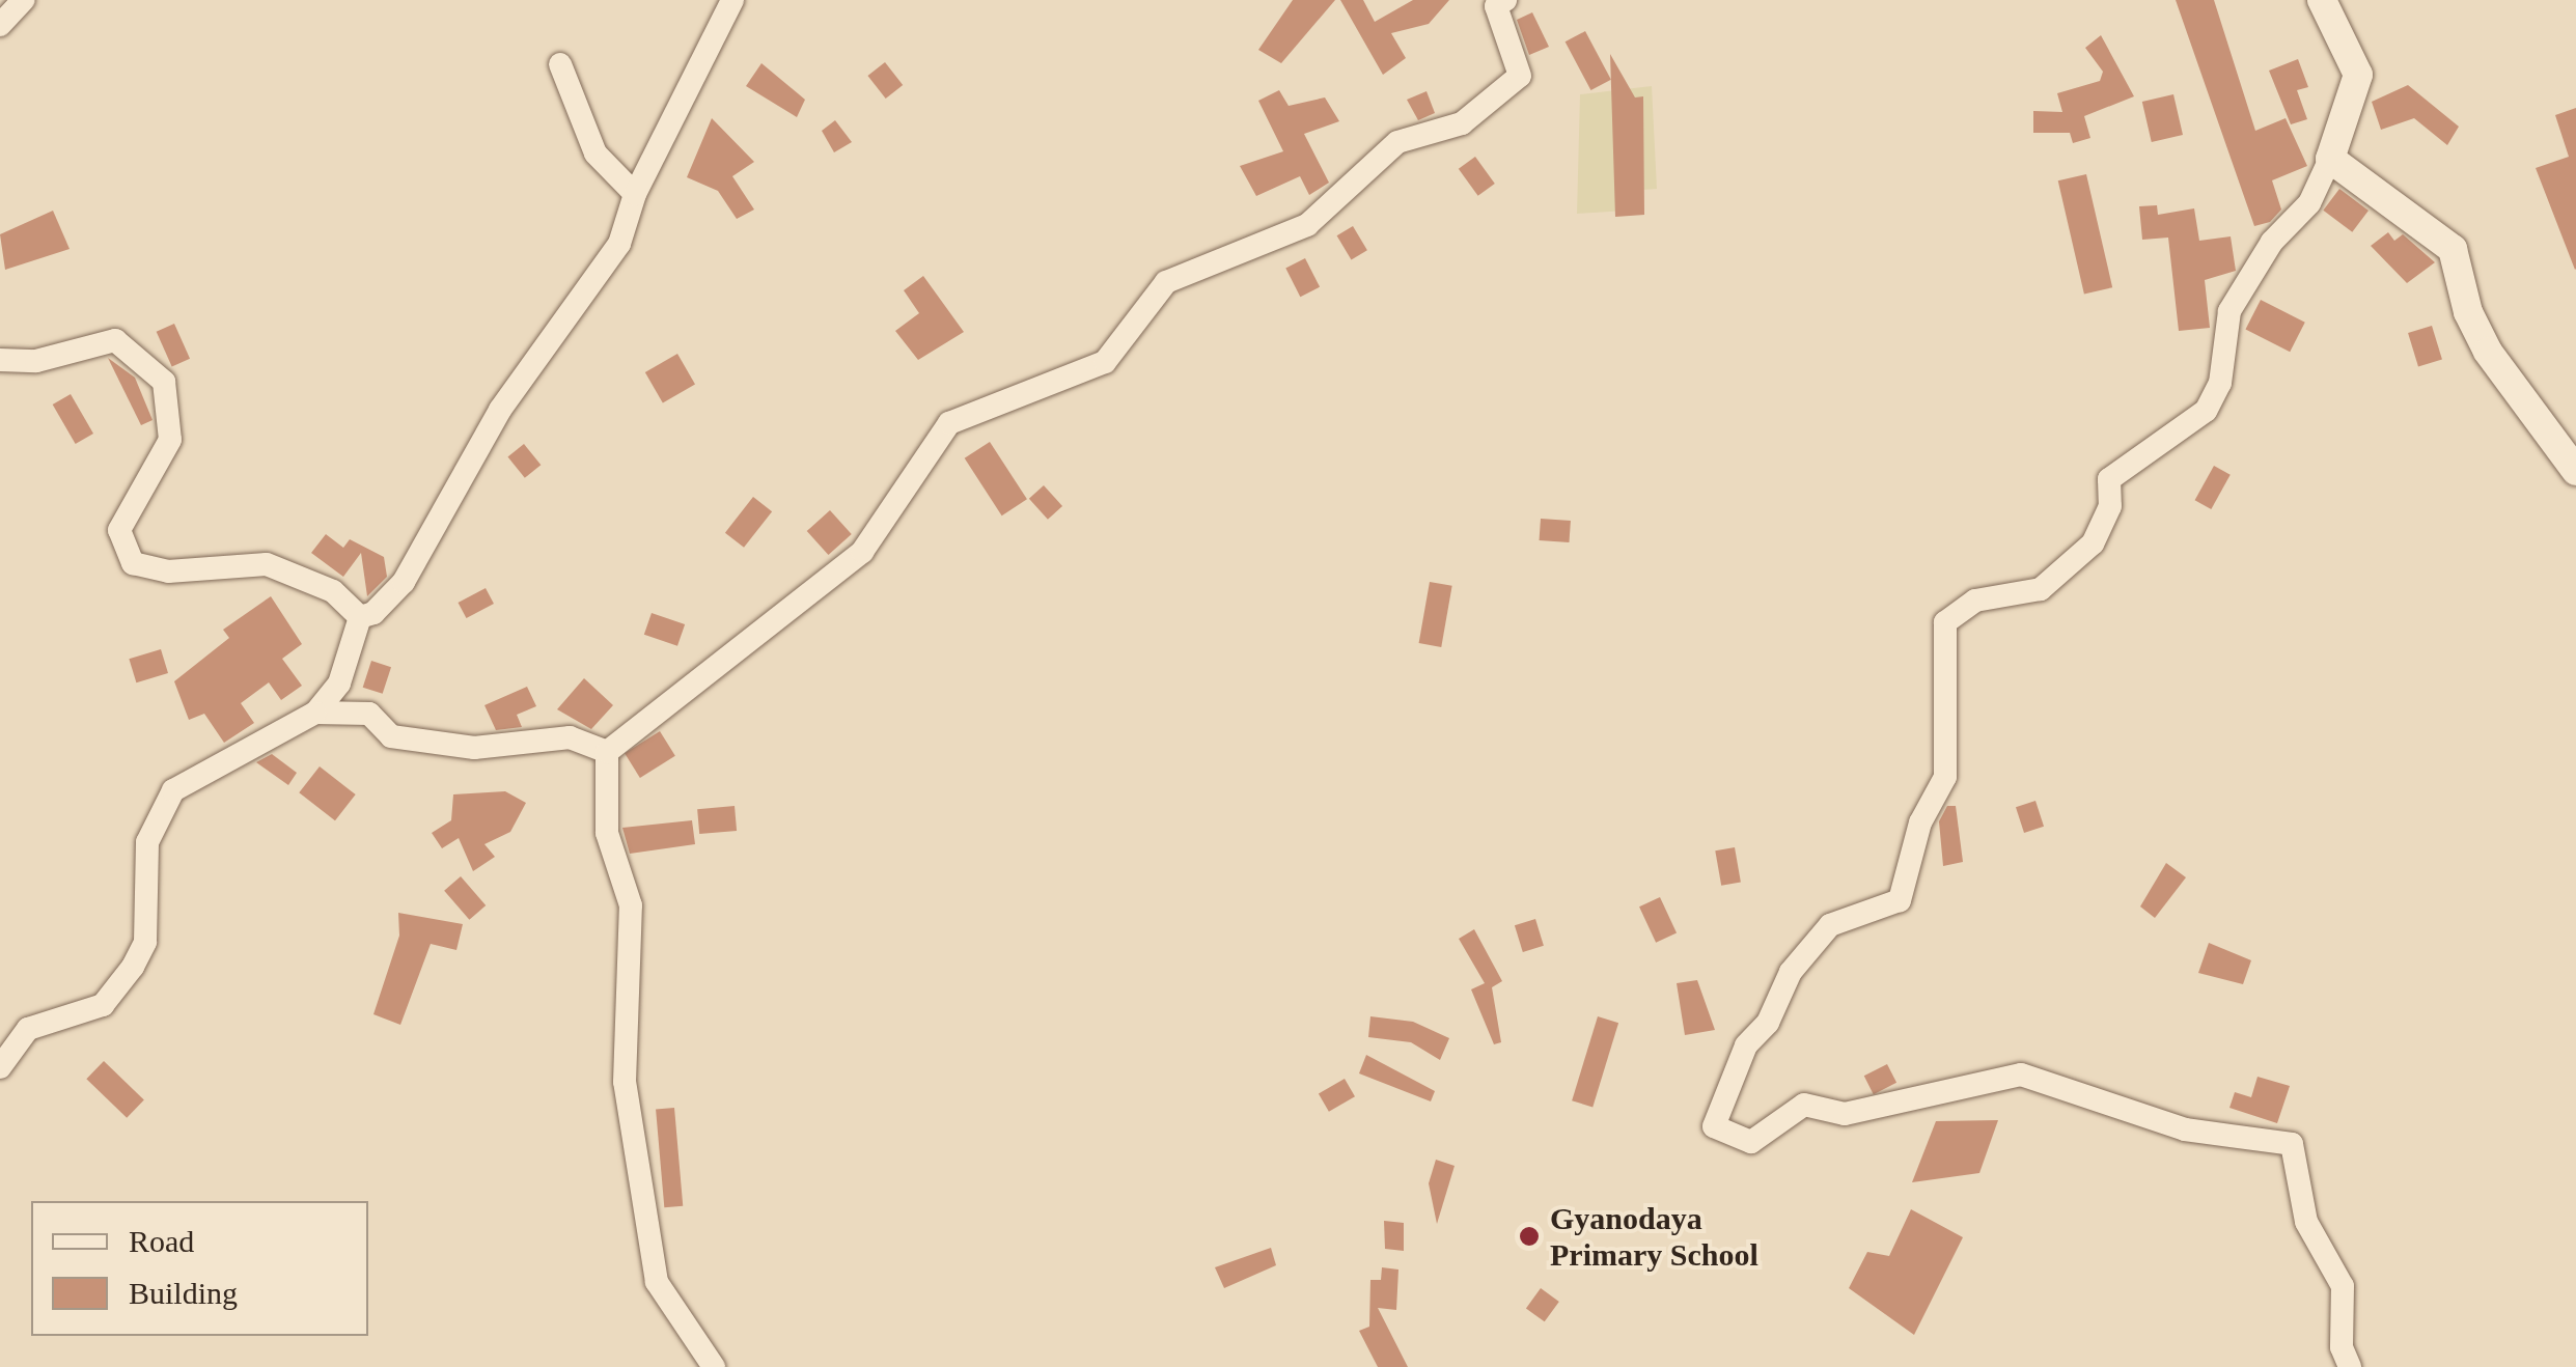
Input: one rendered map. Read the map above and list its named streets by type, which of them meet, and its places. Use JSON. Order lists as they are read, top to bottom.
{
  "places": ["Gyanodaya Primary School"],
  "legend": ["Road", "Building"]
}
